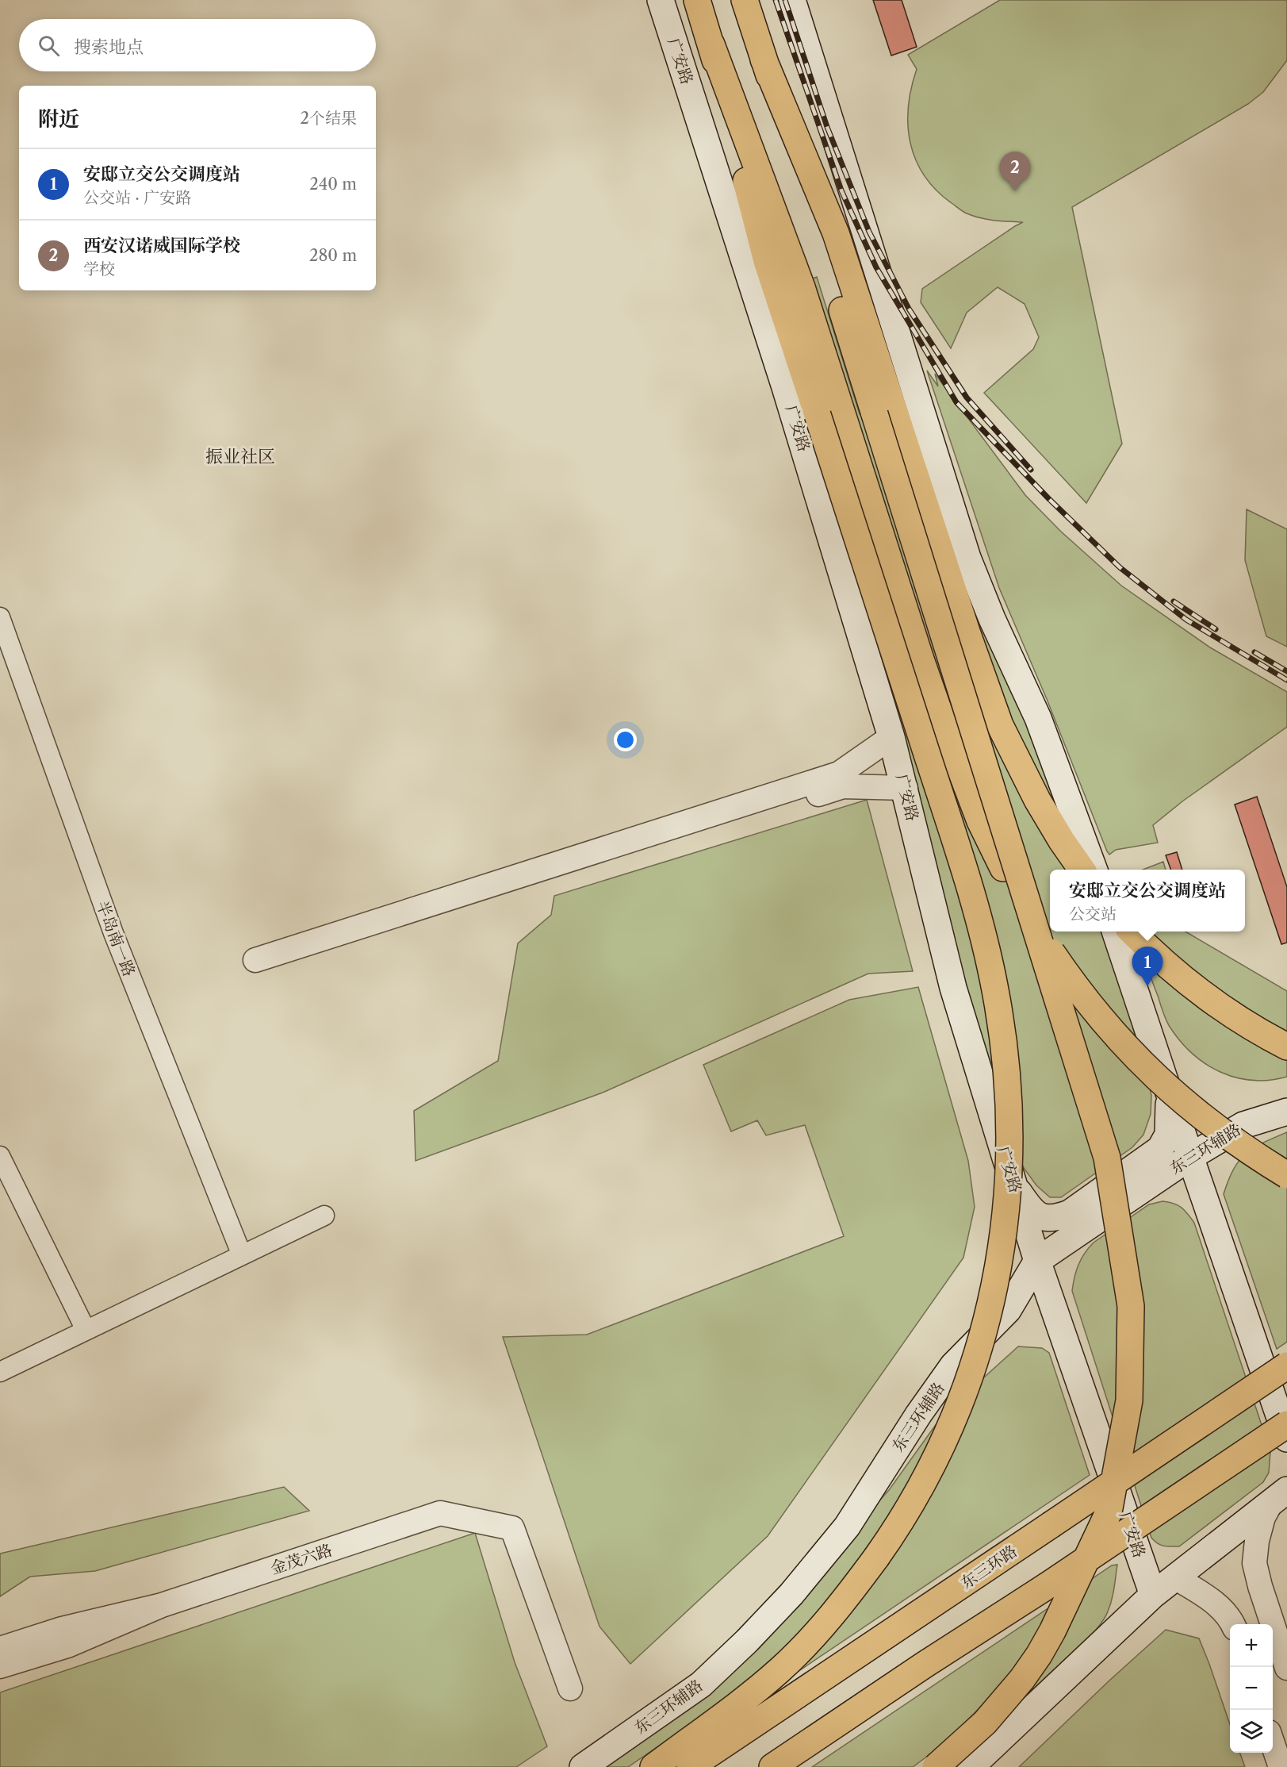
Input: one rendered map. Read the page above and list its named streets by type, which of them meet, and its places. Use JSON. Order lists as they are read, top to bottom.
{
  "streets": {
    "highway": ["东三环路"],
    "main road": ["广安路", "东三环辅路"],
    "street": ["半岛南一路", "金茂六路"]
  },
  "crossings": [
    ["广安路", "东三环辅路"]
  ],
  "districts": ["振业社区"],
  "page": {
    "search": "搜索地点",
    "heading": ["附近", "2个结果"],
    "list": [
      {
        "mark": "1",
        "name": "安邸立交公交调度站",
        "note": "公交站 · 广安路",
        "value": "240 m"
      },
      {
        "mark": "2",
        "name": "西安汉诺威国际学校",
        "note": "学校",
        "value": "280 m"
      }
    ],
    "pins": ["2", "1"],
    "popup": ["安邸立交公交调度站", "公交站"],
    "map_buttons": ["+", "−"]
  }
}
